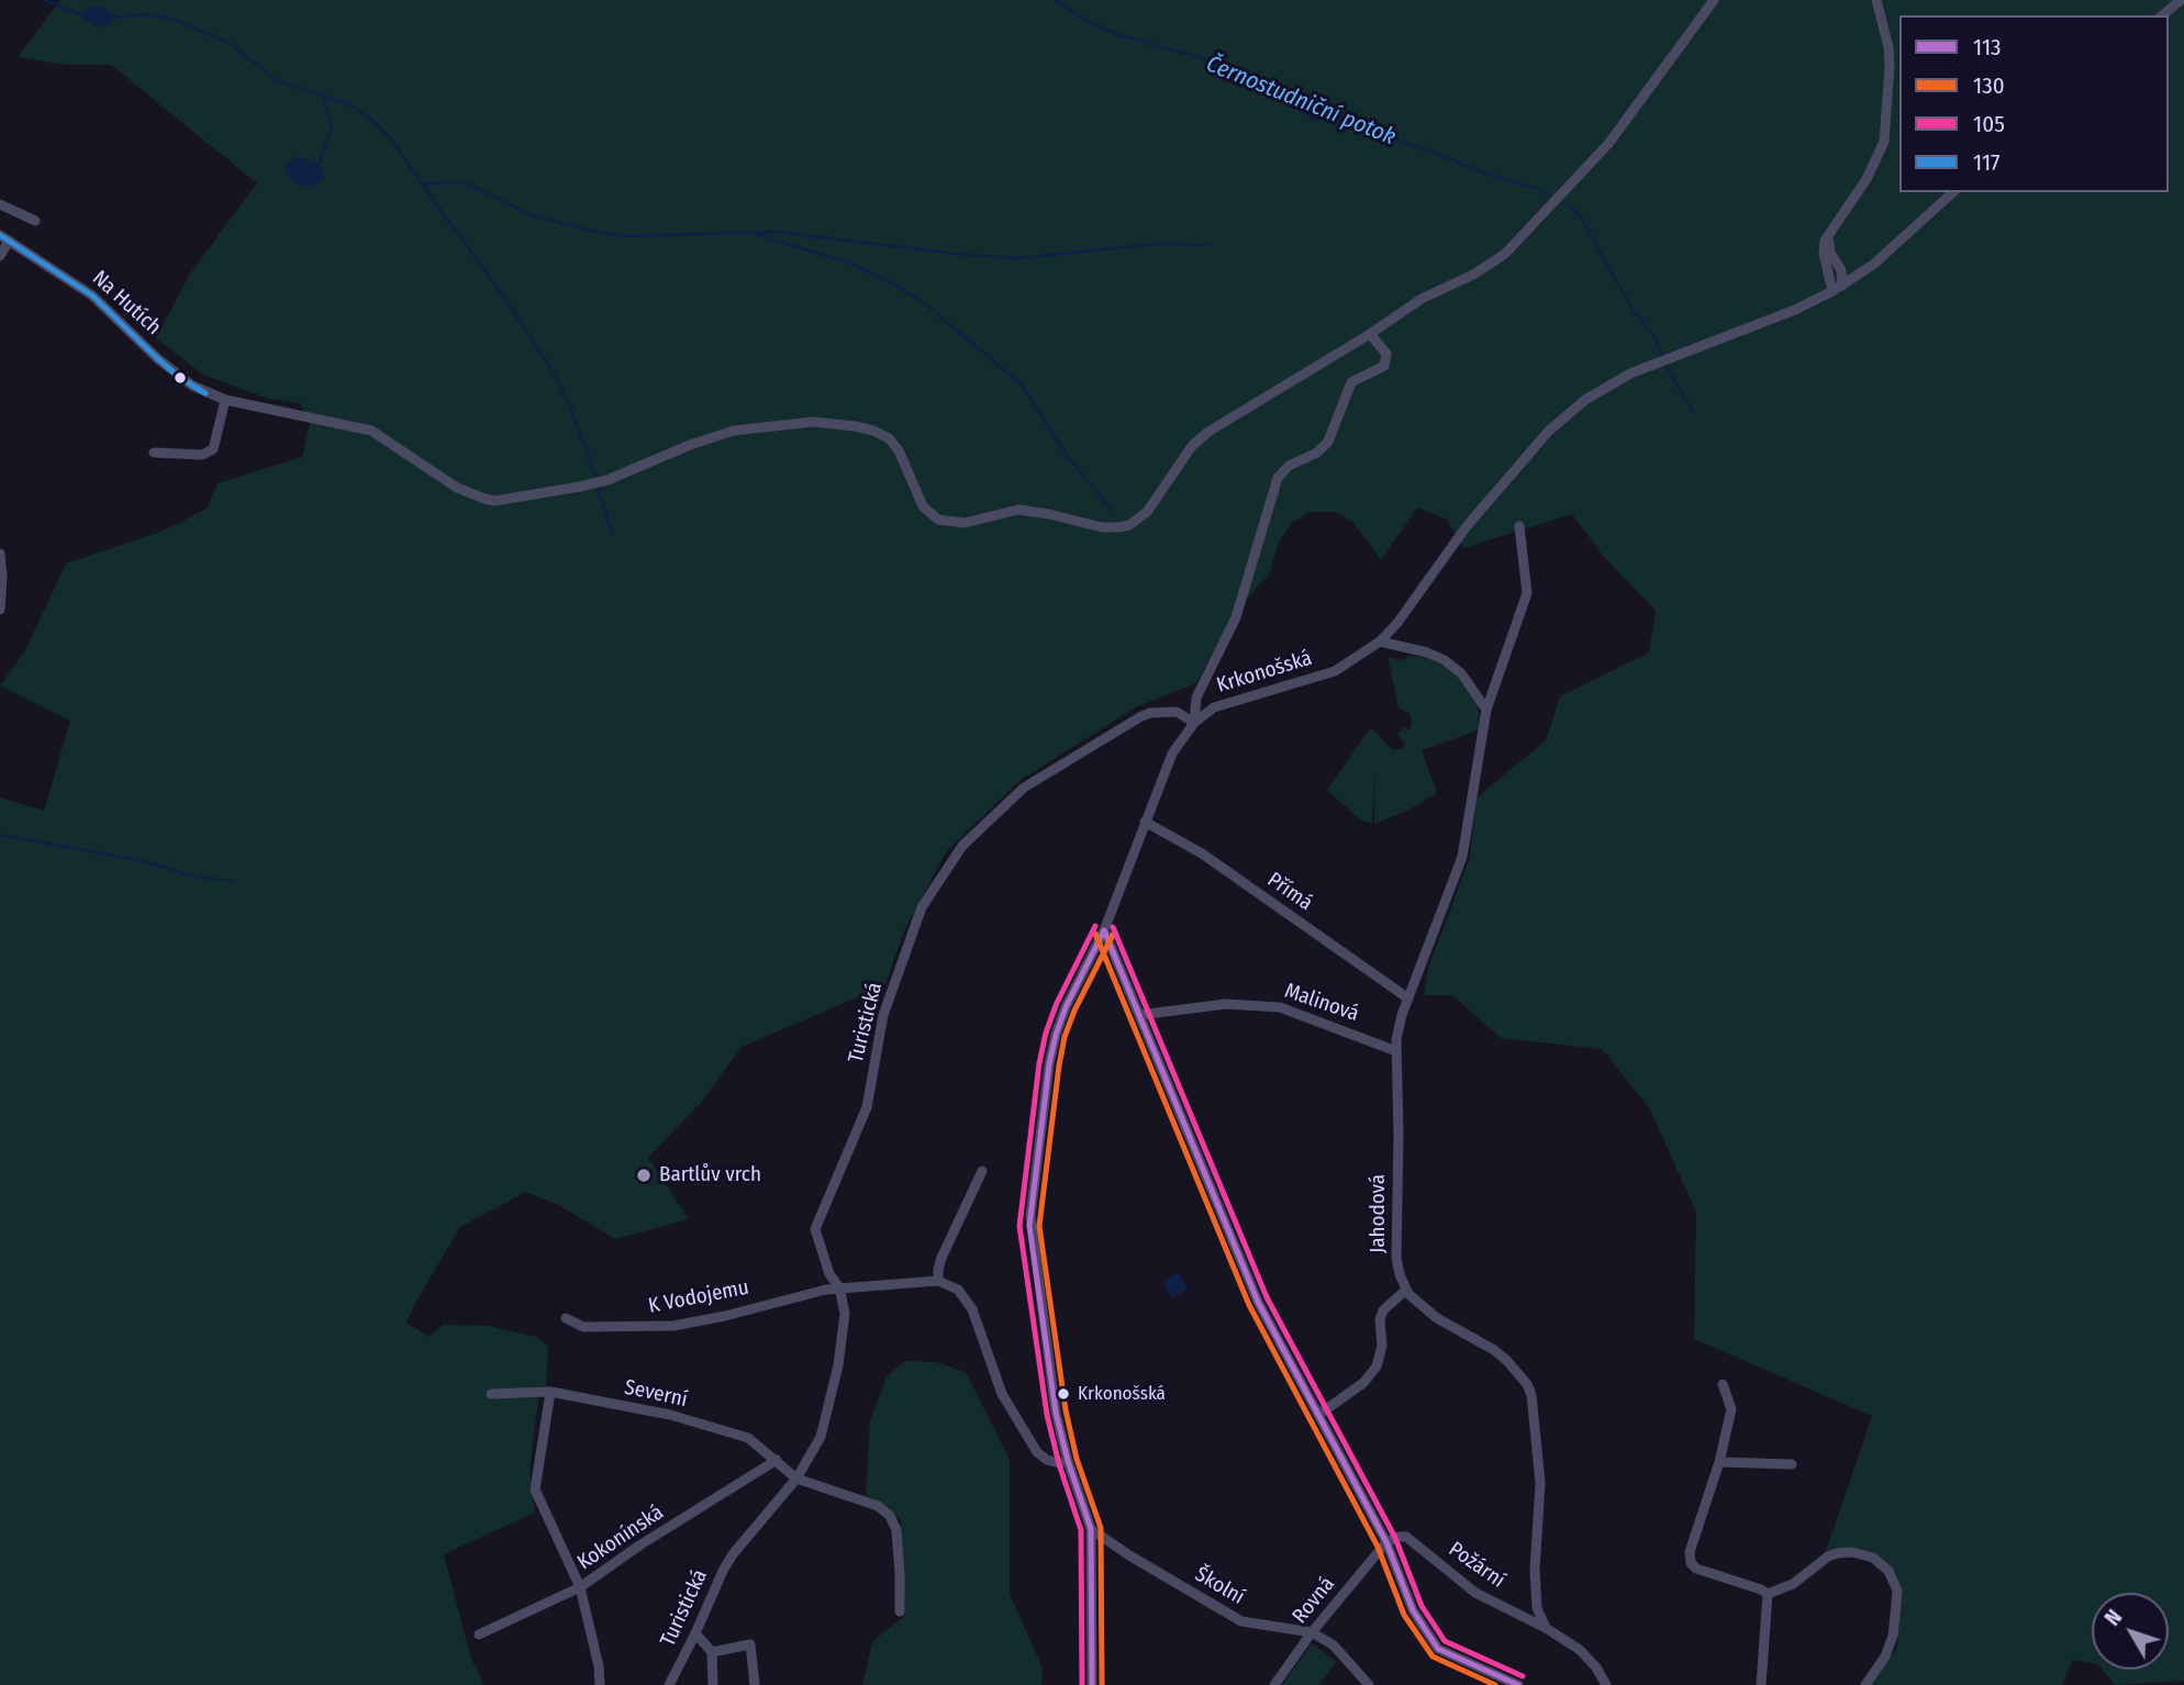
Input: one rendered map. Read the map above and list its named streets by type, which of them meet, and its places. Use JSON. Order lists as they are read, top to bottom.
{
  "streets": {
    "street": [
      "Na Hutích",
      "Krkonošská",
      "Přímá",
      "Malinová",
      "Turistická",
      "Jahodová",
      "K Vodojemu",
      "Severní",
      "Kokonínská",
      "Požární",
      "Školní",
      "Rovná"
    ]
  },
  "crossings": [
    ["Krkonošská", "Přímá"],
    ["Krkonošská", "Turistická"],
    ["Krkonošská", "Školní"],
    ["Přímá", "Jahodová"],
    ["Malinová", "Jahodová"],
    ["Turistická", "K Vodojemu"],
    ["Turistická", "Severní"],
    ["Severní", "Kokonínská"],
    ["Požární", "Rovná"],
    ["Školní", "Rovná"]
  ],
  "water": ["Černostudniční potok"],
  "places": ["Bartlův vrch", "Krkonošská"],
  "lines": [
    "transit line 117",
    "transit line 105",
    "transit line 113",
    "transit line 130"
  ],
  "legend": [
    "113",
    "130",
    "105",
    "117"
  ],
  "north": "top left"
}
